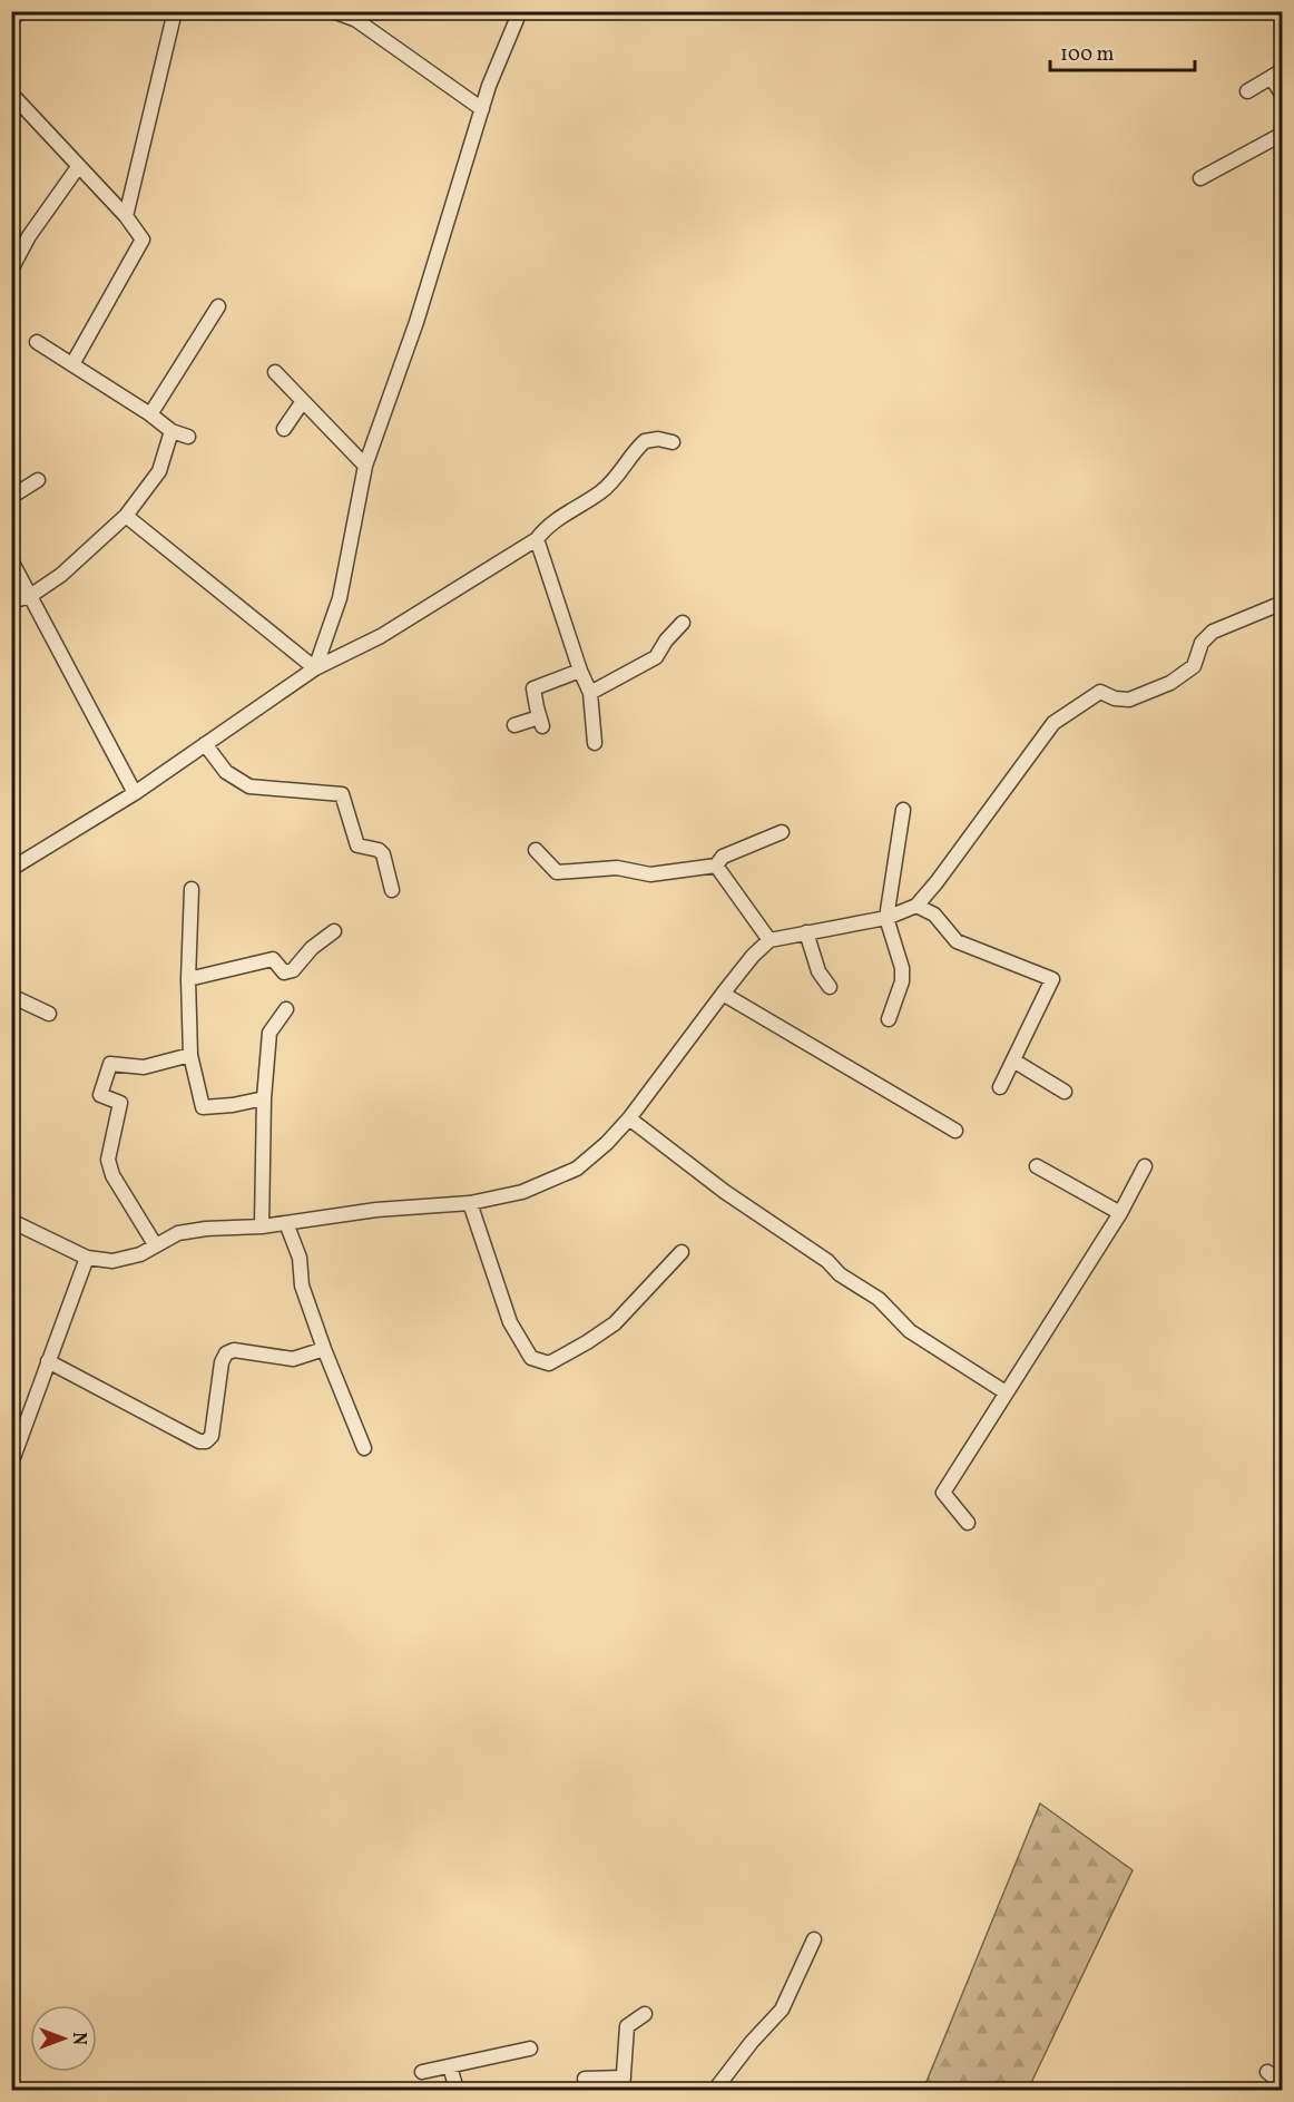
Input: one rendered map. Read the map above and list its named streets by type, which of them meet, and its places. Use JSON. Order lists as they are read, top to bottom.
{
  "scale_bar": "100 m",
  "north": "right"
}
